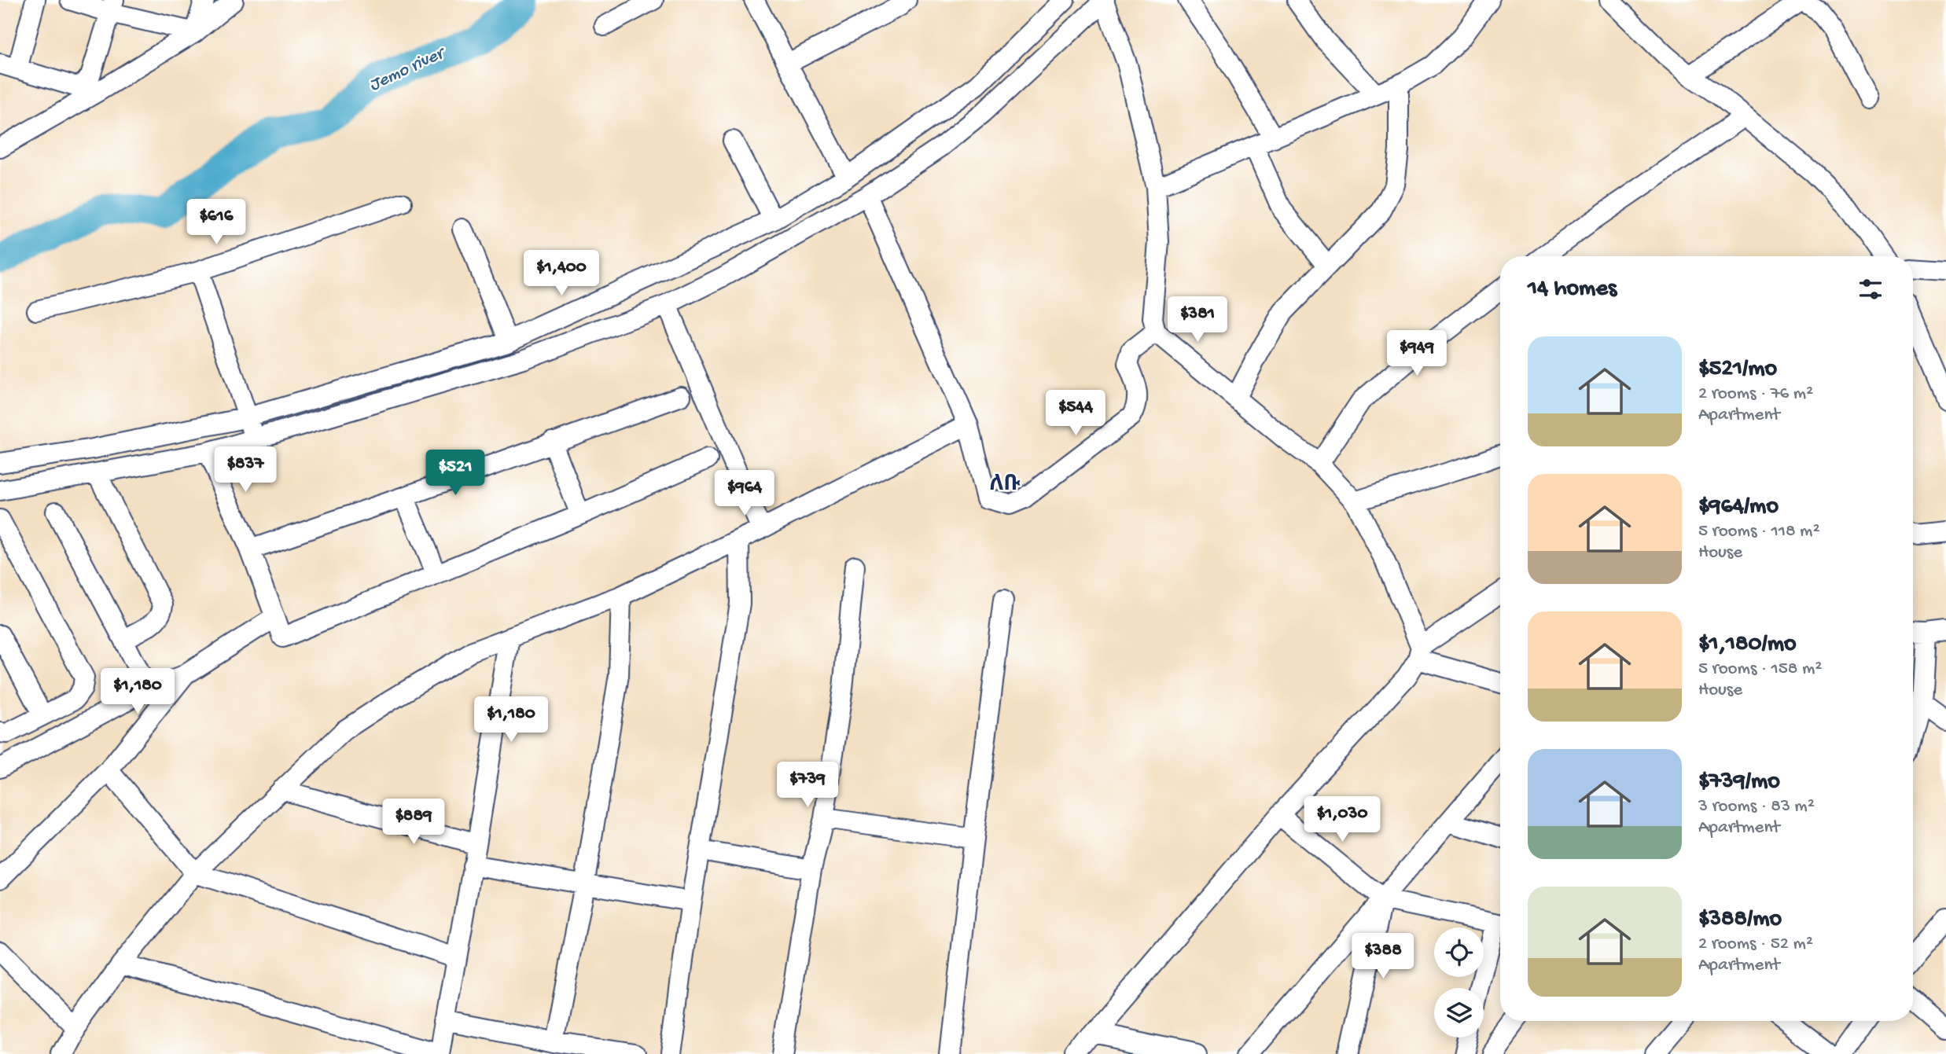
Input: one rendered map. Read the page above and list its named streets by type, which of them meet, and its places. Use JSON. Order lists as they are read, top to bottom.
{
  "districts": ["ለቡ"],
  "water": ["Jemo river"],
  "page": {
    "price": [
      "$616",
      "$1,400",
      "$381",
      "$949",
      "$544",
      "$837",
      "$521",
      "$964",
      "$1,180",
      "$1,180",
      "$739",
      "$1,030",
      "$889",
      "$388"
    ],
    "heading": "14 homes",
    "list": [
      {
        "name": "$521/mo",
        "note": "2 rooms · 76 m² · Apartment"
      },
      {
        "name": "$964/mo",
        "note": "5 rooms · 118 m² · House"
      },
      {
        "name": "$1,180/mo",
        "note": "5 rooms · 158 m² · House"
      },
      {
        "name": "$739/mo",
        "note": "3 rooms · 83 m² · Apartment"
      },
      {
        "name": "$388/mo",
        "note": "2 rooms · 52 m² · Apartment"
      }
    ]
  }
}
